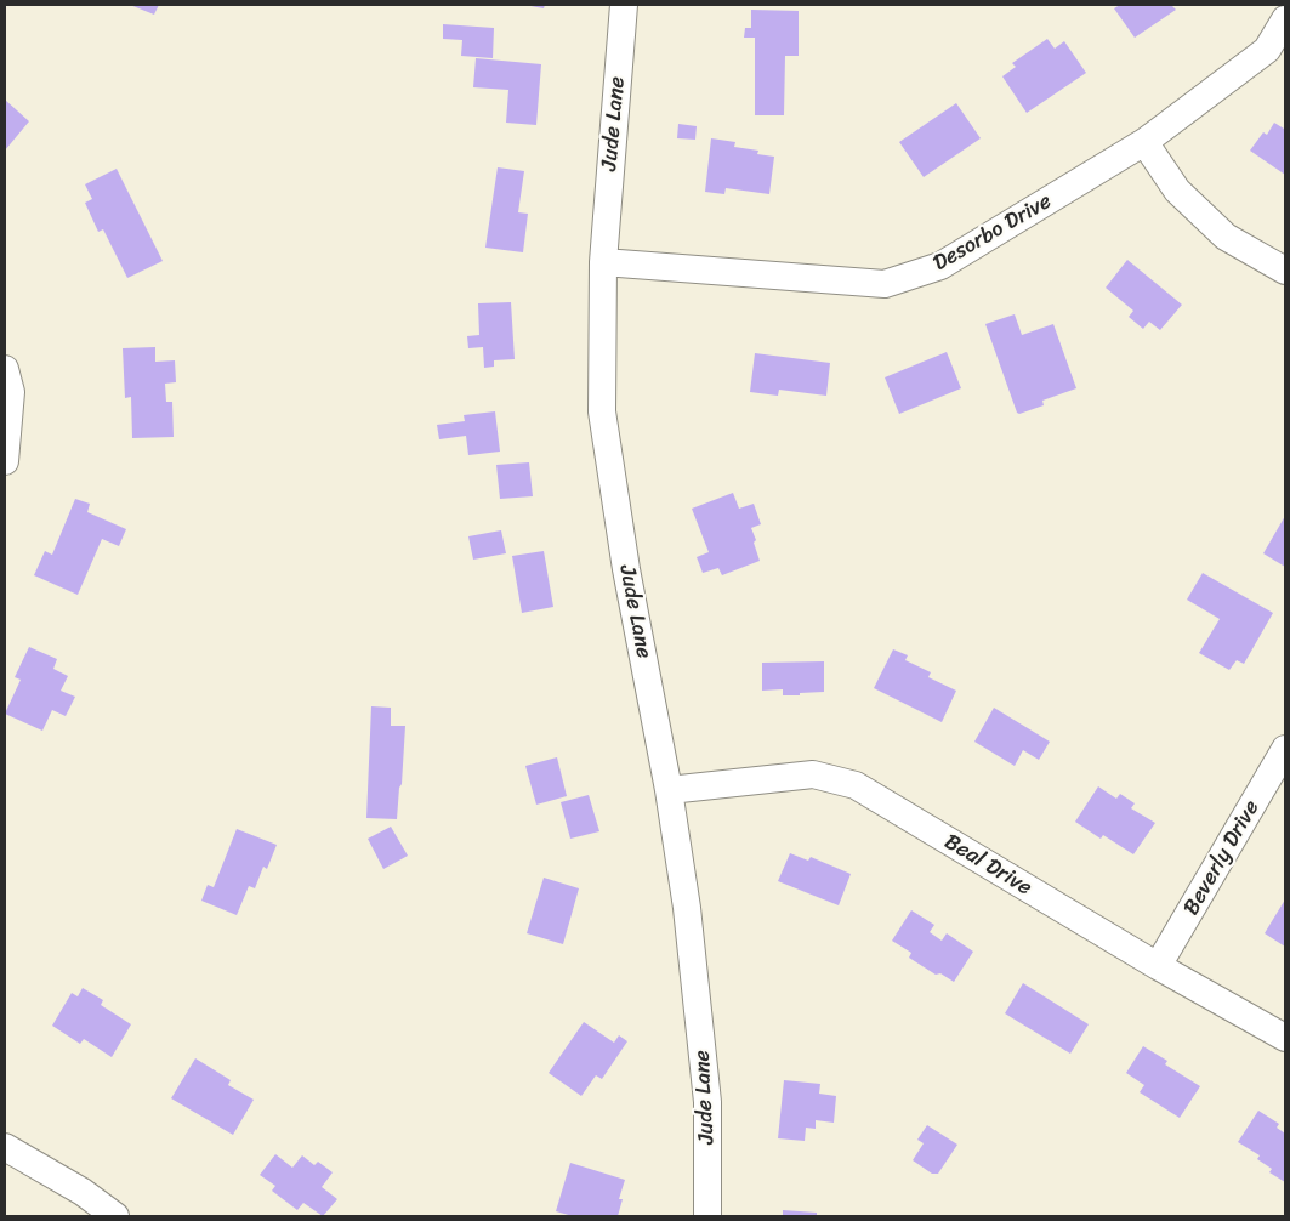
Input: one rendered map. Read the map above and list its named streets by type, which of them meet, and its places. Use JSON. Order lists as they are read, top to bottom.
{
  "streets": {
    "street": [
      "Jude Lane",
      "Desorbo Drive",
      "Beverly Drive",
      "Beal Drive"
    ]
  },
  "crossings": [
    ["Jude Lane", "Desorbo Drive"],
    ["Jude Lane", "Beal Drive"],
    ["Beverly Drive", "Beal Drive"]
  ]
}
